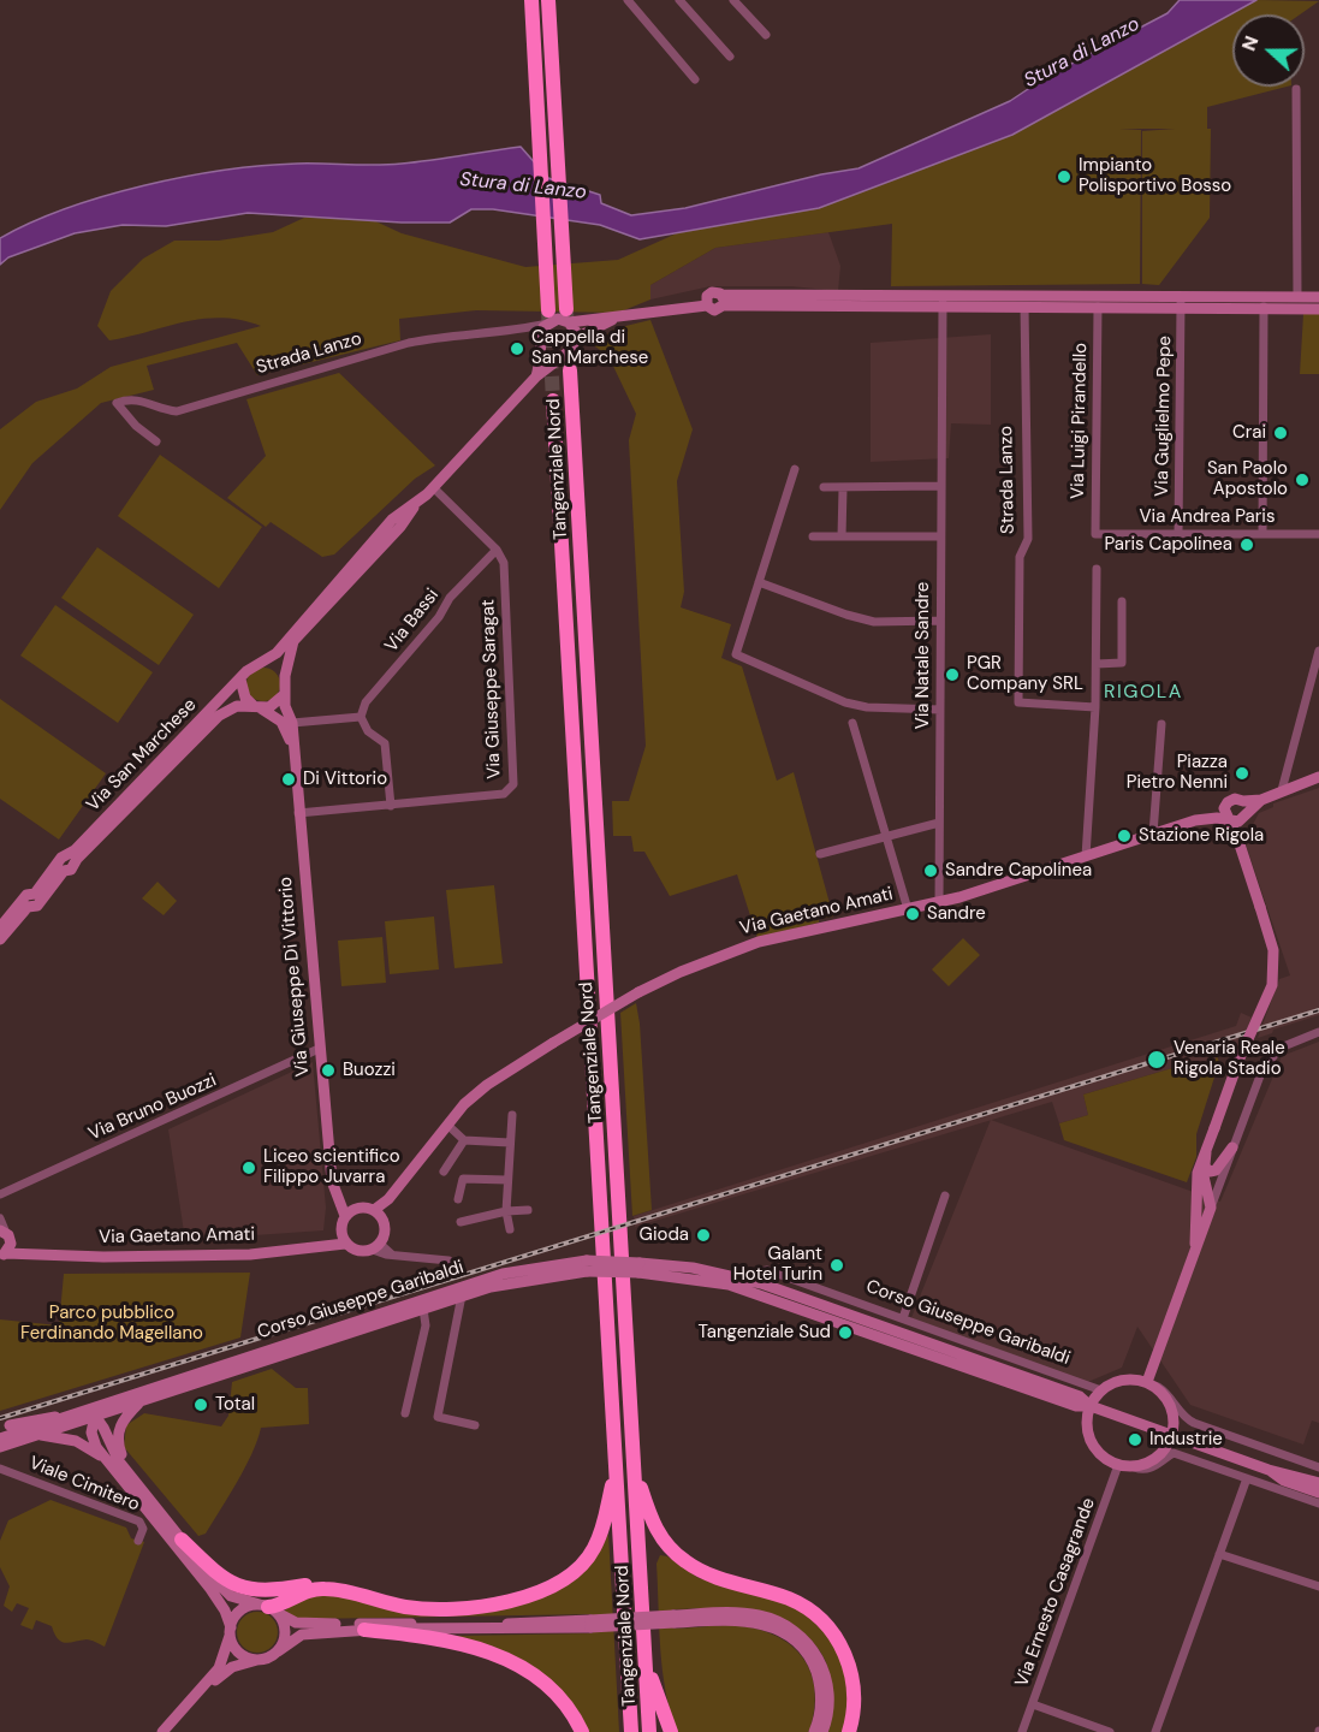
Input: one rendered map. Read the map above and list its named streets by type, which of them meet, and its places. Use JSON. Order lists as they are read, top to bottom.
{
  "streets": {
    "highway": ["Tangenziale Nord"],
    "street": [
      "Strada Lanzo",
      "Via Guglielmo Pepe",
      "Via Luigi Pirandello",
      "Via Andrea Paris",
      "Via Bassi",
      "Via Natale Sandre",
      "Via Giuseppe Saragat",
      "Via San Marchese",
      "Via Gaetano Amati",
      "Via Giuseppe Di Vittorio",
      "Via Bruno Buozzi",
      "Corso Giuseppe Garibaldi",
      "Viale Cimitero",
      "Via Ernesto Casagrande"
    ]
  },
  "crossings": [
    ["Via Guglielmo Pepe", "Via Andrea Paris"],
    ["Via Luigi Pirandello", "Via Andrea Paris"],
    ["Via Bassi", "Via Giuseppe Saragat"],
    ["Via Natale Sandre", "Via Gaetano Amati"],
    ["Via Giuseppe Saragat", "Via Giuseppe Di Vittorio"],
    ["Via San Marchese", "Via Giuseppe Di Vittorio"],
    ["Via Gaetano Amati", "Via Giuseppe Di Vittorio"],
    ["Via Giuseppe Di Vittorio", "Via Bruno Buozzi"]
  ],
  "districts": ["RIGOLA"],
  "water": ["Stura di Lanzo"],
  "parks": ["Parco pubblico Ferdinando Magellano"],
  "places": [
    "Impianto Polisportivo Bosso",
    "Cappella di San Marchese",
    "Crai",
    "San Paolo Apostolo",
    "Paris Capolinea",
    "PGR Company SRL",
    "Piazza Pietro Nenni",
    "Di Vittorio",
    "Stazione Rigola",
    "Sandre Capolinea",
    "Sandre",
    "Venaria Reale Rigola Stadio",
    "Buozzi",
    "Liceo scientifico Filippo Juvarra",
    "Gioda",
    "Galant Hotel Turin",
    "Tangenziale Sud",
    "Total",
    "Industrie"
  ],
  "north": "left"
}
